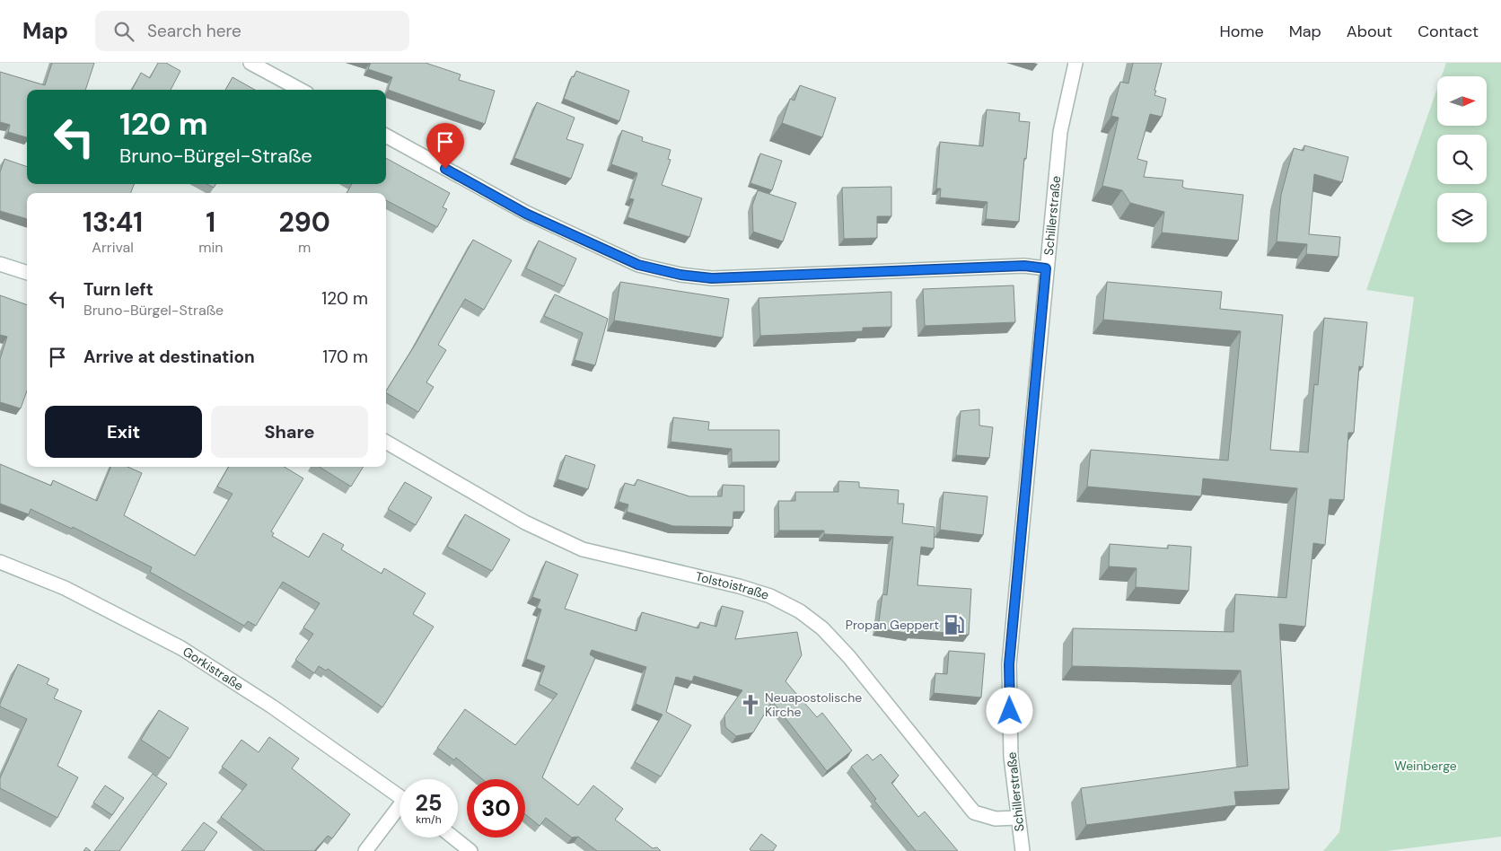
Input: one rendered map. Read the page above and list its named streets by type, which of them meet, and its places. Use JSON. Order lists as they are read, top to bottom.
{
  "streets": {
    "street": ["Schillerstraße", "Tolstoistraße", "Gorkistraße"]
  },
  "crossings": [
    ["Schillerstraße", "Tolstoistraße"]
  ],
  "parks": ["Weinberge"],
  "places": {
    "fuel station": ["Propan Geppert"],
    "church": ["Neuapostolische Kirche"]
  },
  "north": "right",
  "page": {
    "header": "Map",
    "search": "Search here",
    "nav": [
      "Home",
      "Map",
      "About",
      "Contact"
    ],
    "turn": ["120 m", "Bruno-Bürgel-Straße"],
    "eta": [
      "13:41",
      "Arrival",
      "1",
      "min",
      "290",
      "m"
    ],
    "list": [
      {
        "name": "Turn left",
        "note": "Bruno-Bürgel-Straße",
        "value": "120 m"
      },
      {
        "name": "Arrive at destination",
        "value": "170 m"
      }
    ],
    "buttons": ["Exit", "Share"],
    "speed": "25 km/h",
    "limit": "30"
  }
}
